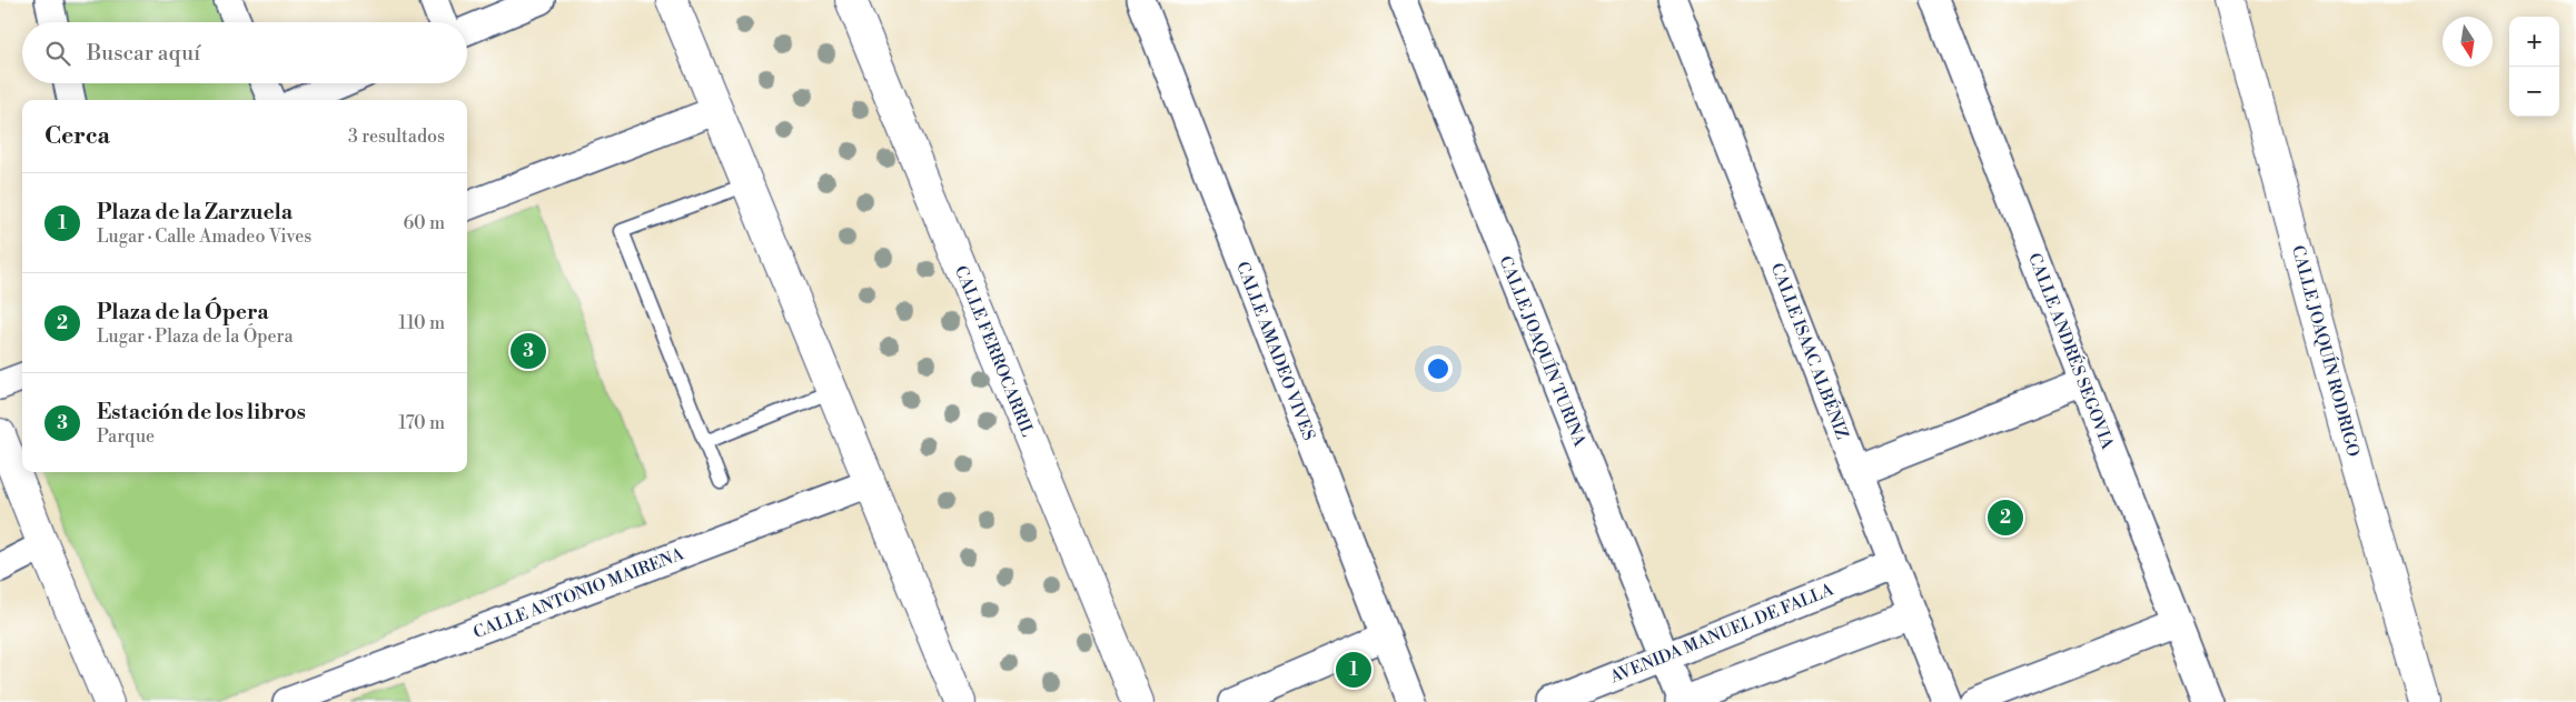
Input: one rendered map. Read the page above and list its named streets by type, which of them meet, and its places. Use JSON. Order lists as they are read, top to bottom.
{
  "streets": {
    "street": [
      "CALLE FERROCARRIL",
      "CALLE AMADEO VIVES",
      "CALLE JOAQUÍN TURINA",
      "CALLE ISAAC ALBÉNIZ",
      "CALLE ANDRÉS SEGOVIA",
      "CALLE JOAQUÍN RODRIGO",
      "CALLE ANTONIO MAIRENA",
      "AVENIDA MANUEL DE FALLA"
    ]
  },
  "crossings": [
    ["CALLE JOAQUÍN TURINA", "AVENIDA MANUEL DE FALLA"],
    ["CALLE ISAAC ALBÉNIZ", "AVENIDA MANUEL DE FALLA"]
  ],
  "north": "bottom",
  "page": {
    "map_buttons": ["+", "−"],
    "search": "Buscar aquí",
    "heading": ["Cerca", "3 resultados"],
    "list": [
      {
        "mark": "1",
        "name": "Plaza de la Zarzuela",
        "note": "Lugar · Calle Amadeo Vives",
        "value": "60 m"
      },
      {
        "mark": "2",
        "name": "Plaza de la Ópera",
        "note": "Lugar · Plaza de la Ópera",
        "value": "110 m"
      },
      {
        "mark": "3",
        "name": "Estación de los libros",
        "note": "Parque",
        "value": "170 m"
      }
    ],
    "pins": ["3", "2", "1"]
  }
}
